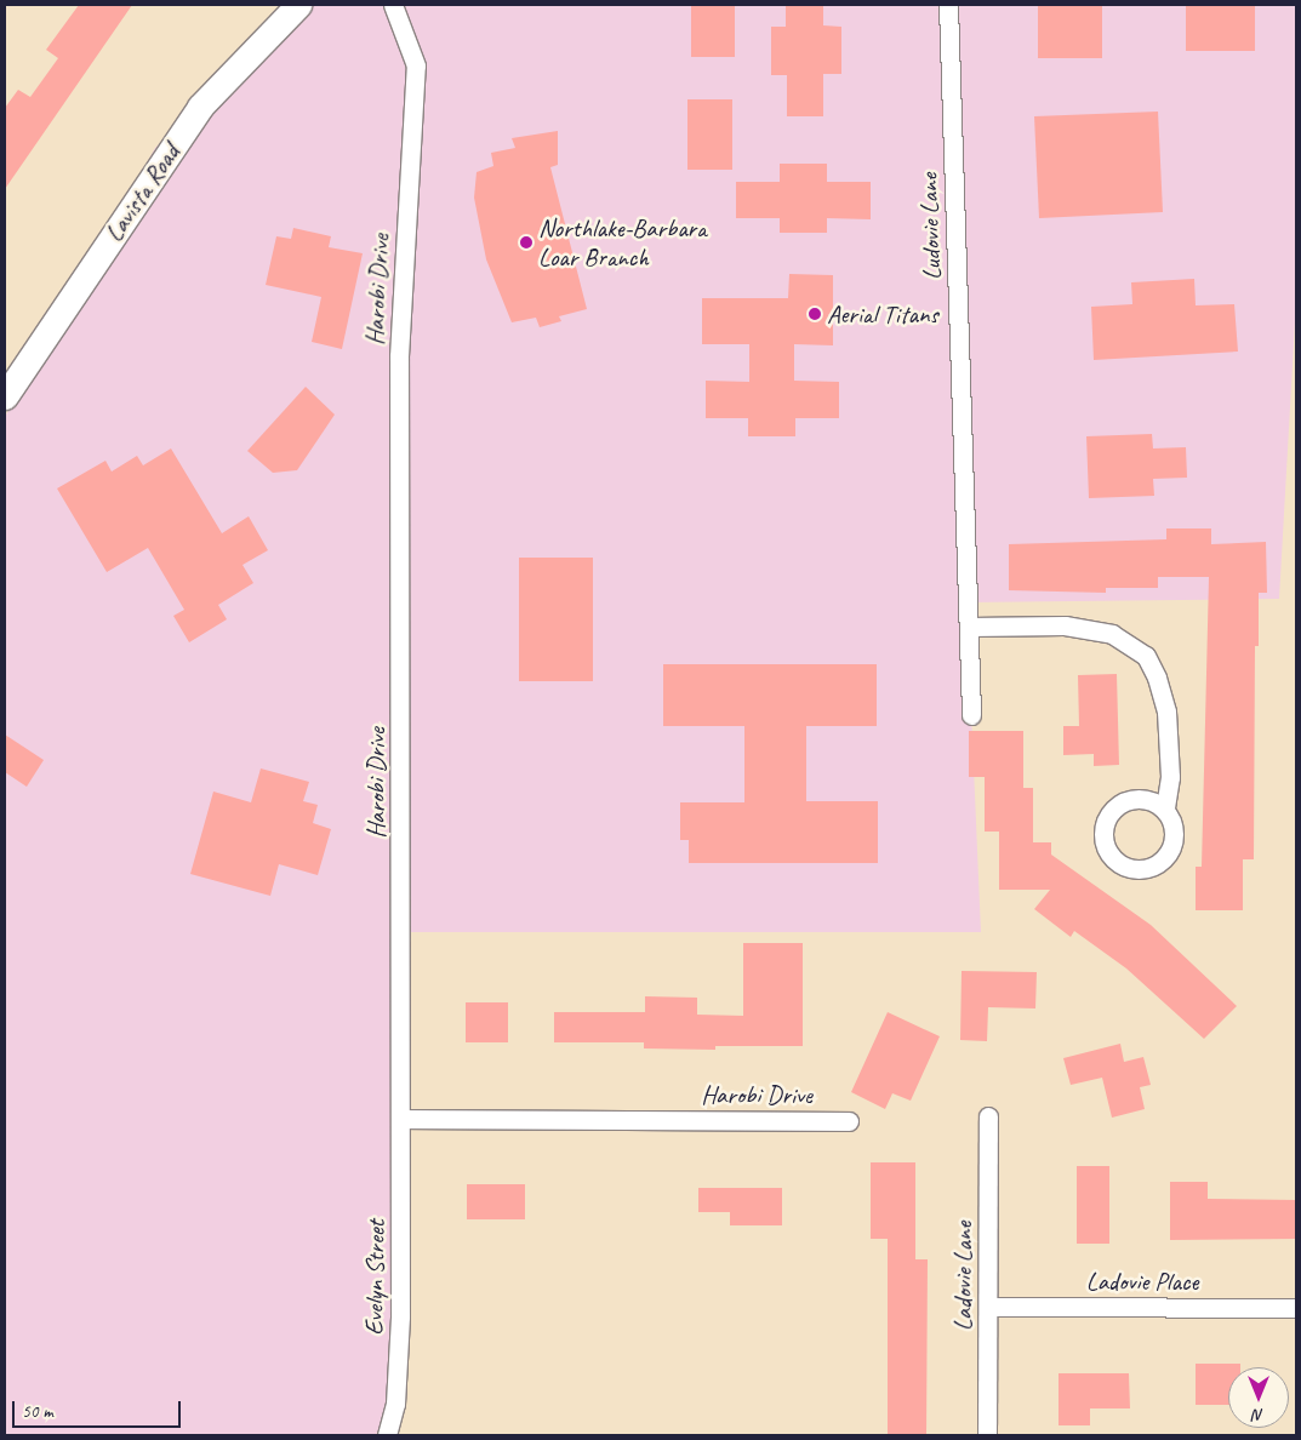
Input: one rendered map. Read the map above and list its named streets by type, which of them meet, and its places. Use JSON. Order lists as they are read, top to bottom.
{
  "streets": {
    "main road": ["Lavista Road"],
    "street": [
      "Ludovie Lane",
      "Harobi Drive",
      "Ladovie Lane",
      "Evelyn Street",
      "Ladovie Place"
    ]
  },
  "crossings": [
    ["Harobi Drive", "Evelyn Street"],
    ["Ladovie Lane", "Ladovie Place"]
  ],
  "places": ["Northlake-Barbara Loar Branch", "Aerial Titans"],
  "scale_bar": "50 m",
  "north": "bottom"
}
